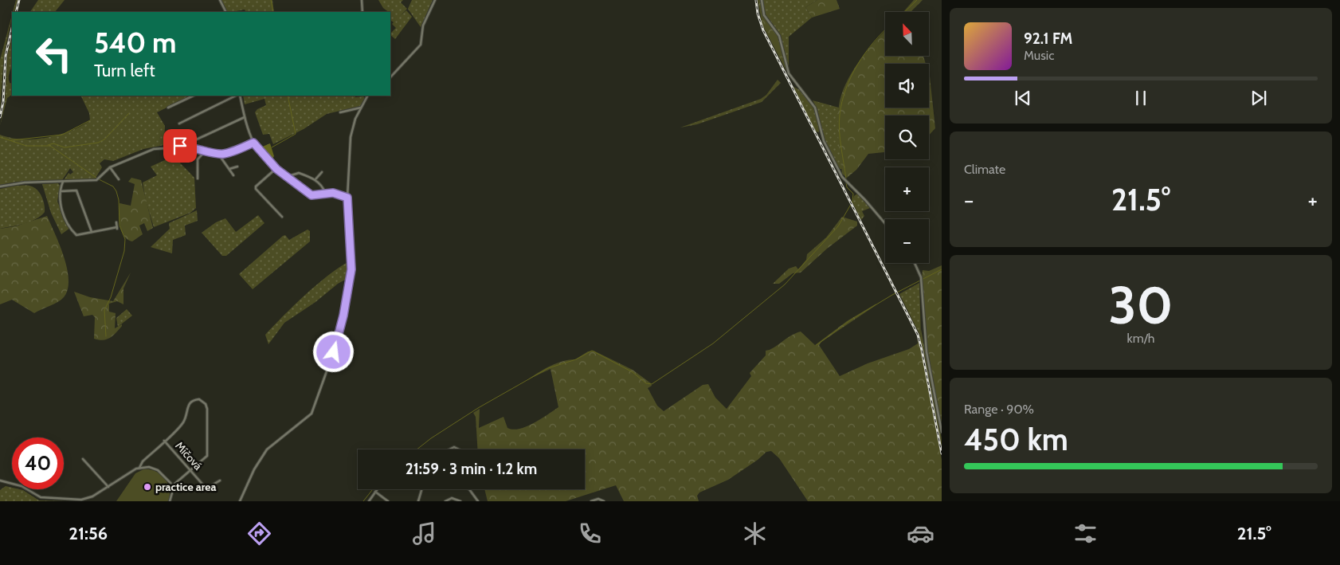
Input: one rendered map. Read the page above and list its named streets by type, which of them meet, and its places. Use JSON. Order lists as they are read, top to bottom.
{
  "streets": {
    "street": ["Míčová"]
  },
  "places": ["practice area"],
  "north": "top left",
  "page": {
    "map_buttons": ["+", "−"],
    "turn": ["540 m", "Turn left"],
    "song": ["92.1 FM", "Music"],
    "tile": [
      "Climate",
      ["30", "km/h"],
      ["Range · 90%", "450 km"]
    ],
    "heat": ["−", "21.5°", "+"],
    "limit": "40",
    "trip": "21:59 · 3 min · 1.2 km",
    "tabs": ["21:56", "21.5°"]
  }
}
